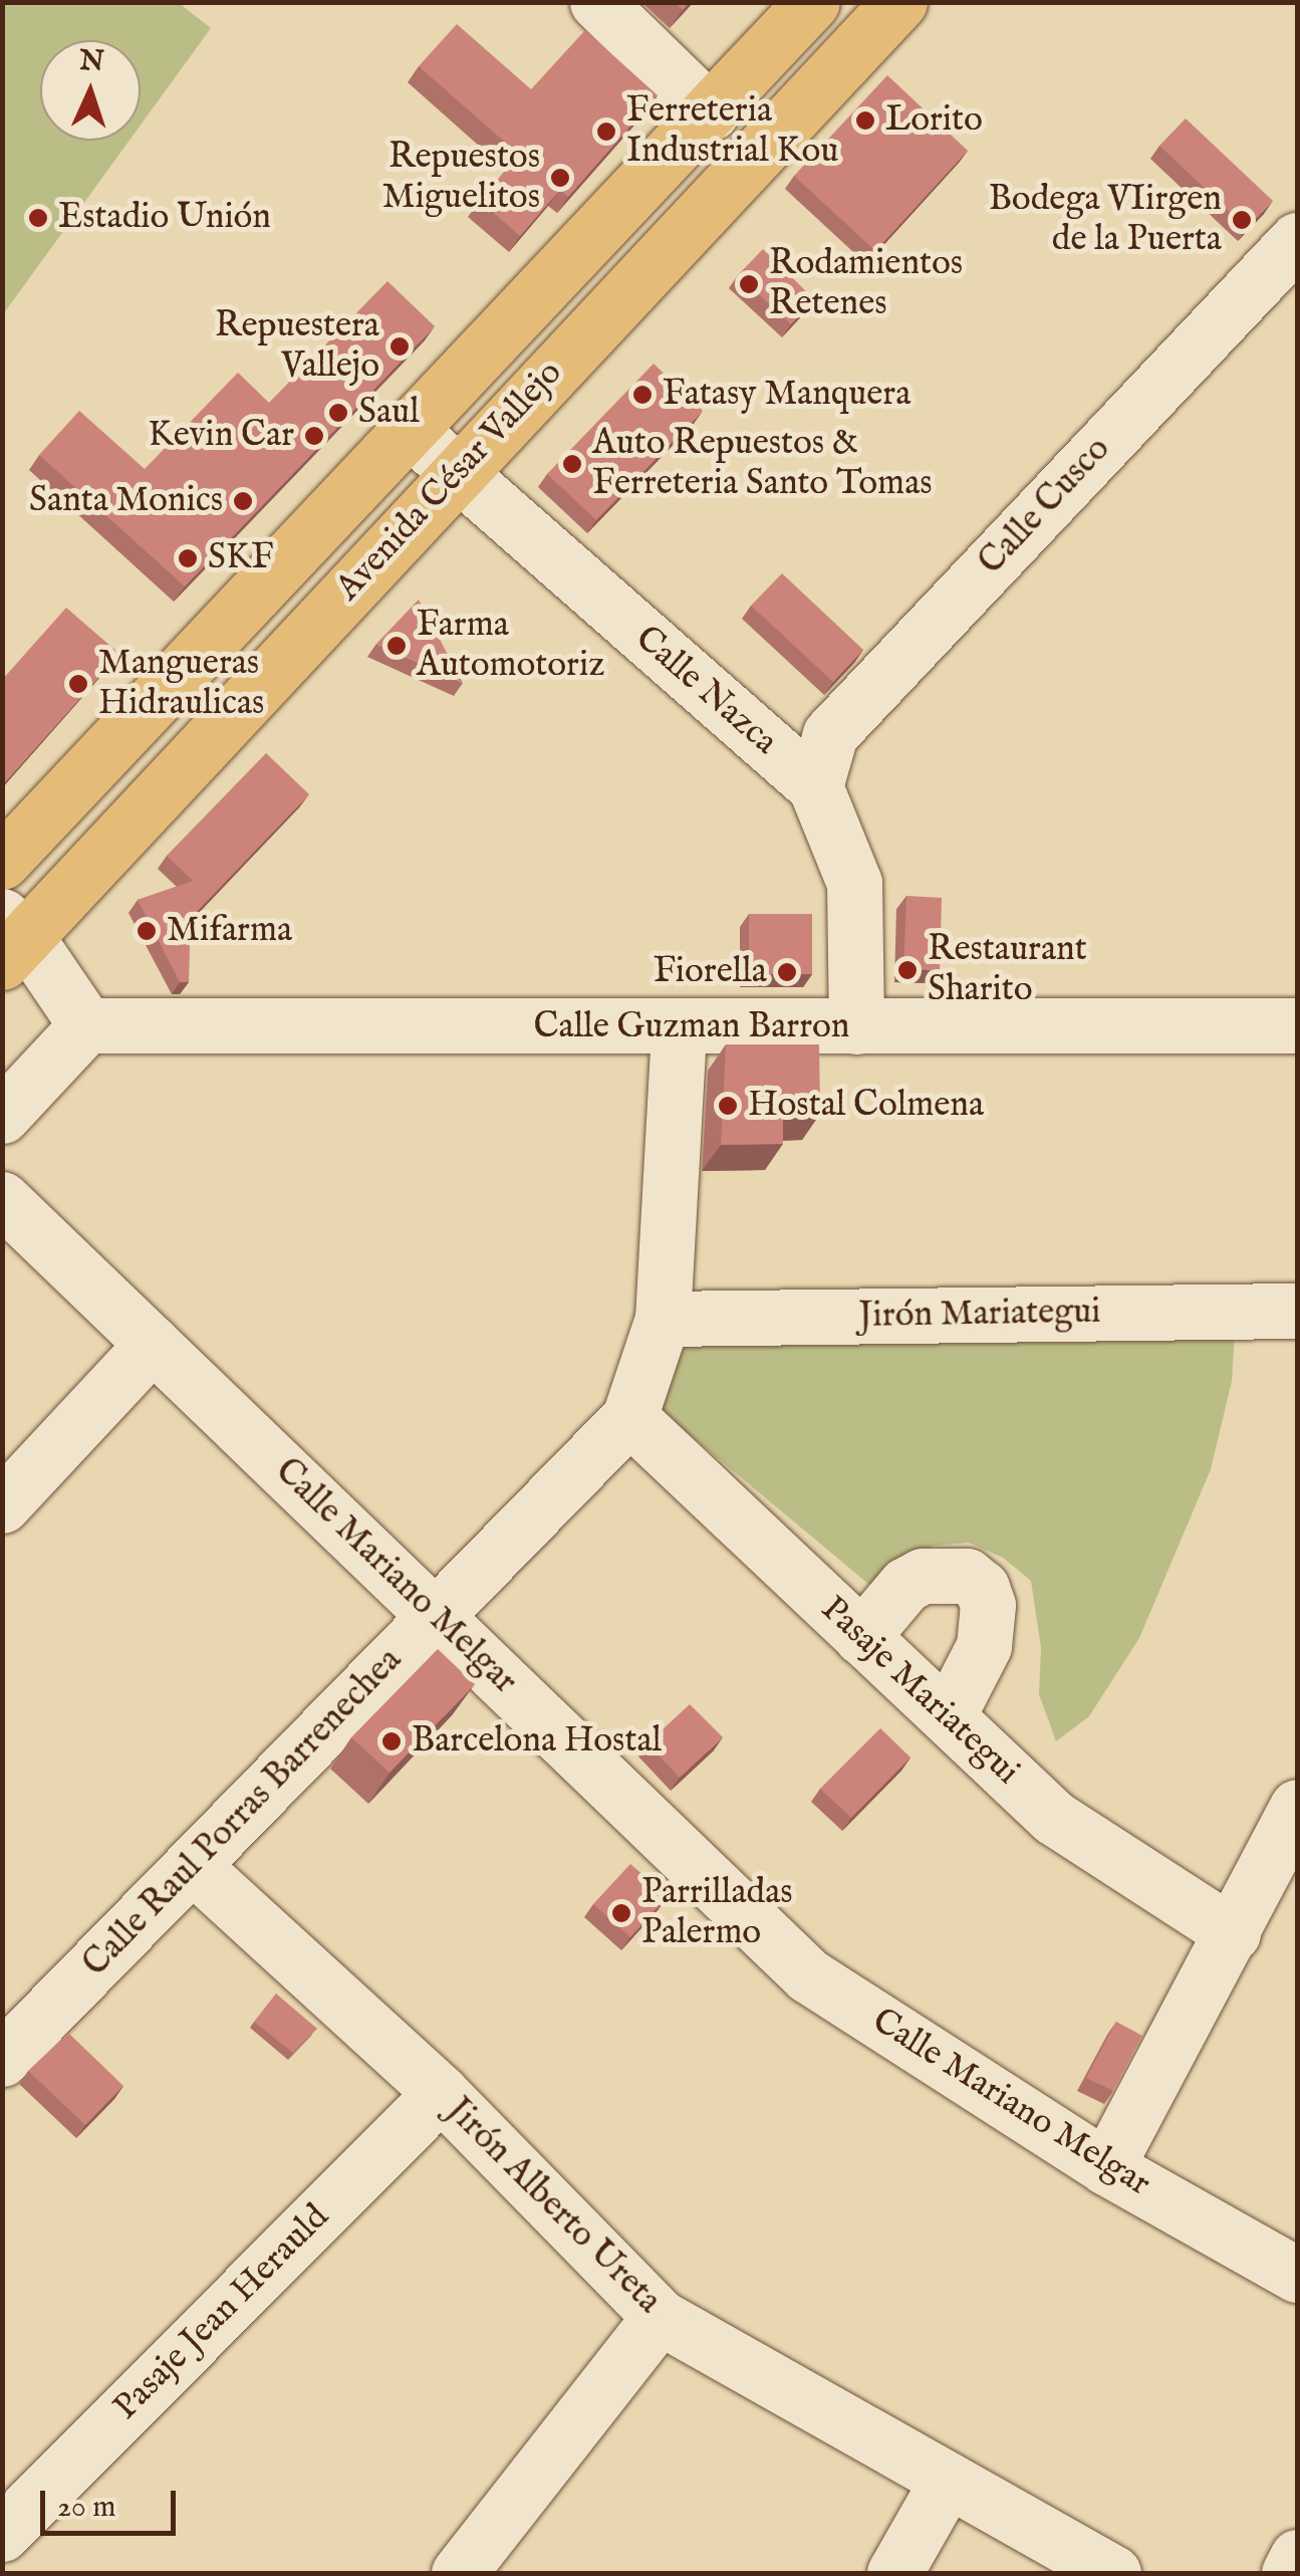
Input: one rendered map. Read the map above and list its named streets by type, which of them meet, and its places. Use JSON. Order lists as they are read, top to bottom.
{
  "streets": {
    "main road": ["Avenida César Vallejo"],
    "street": [
      "Calle Cusco",
      "Calle Nazca",
      "Calle Guzman Barron",
      "Jirón Mariategui",
      "Calle Mariano Melgar",
      "Pasaje Mariategui",
      "Calle Raul Porras Barrenechea",
      "Jirón Alberto Ureta",
      "Pasaje Jean Herauld"
    ]
  },
  "crossings": [
    ["Avenida César Vallejo", "Calle Nazca"],
    ["Calle Cusco", "Calle Nazca"],
    ["Calle Nazca", "Calle Guzman Barron"],
    ["Calle Guzman Barron", "Calle Raul Porras Barrenechea"],
    ["Jirón Mariategui", "Calle Raul Porras Barrenechea"],
    ["Calle Mariano Melgar", "Calle Raul Porras Barrenechea"],
    ["Pasaje Mariategui", "Calle Raul Porras Barrenechea"],
    ["Calle Raul Porras Barrenechea", "Jirón Alberto Ureta"],
    ["Jirón Alberto Ureta", "Pasaje Jean Herauld"]
  ],
  "places": [
    "Lorito",
    "Ferreteria Industrial Kou",
    "Repuestos Miguelitos",
    "Estadio Unión",
    "Bodega VIirgen de la Puerta",
    "Rodamientos Retenes",
    "Repuestera Vallejo",
    "Fatasy Manquera",
    "Saul",
    "Kevin Car",
    "Auto Repuestos & Ferreteria Santo Tomas",
    "Santa Monics",
    "SKF",
    "Farma Automotoriz",
    "Mangueras Hidraulicas",
    "Mifarma",
    "Restaurant Sharito",
    "Fiorella",
    "Hostal Colmena",
    "Barcelona Hostal",
    "Parrilladas Palermo"
  ],
  "scale_bar": "20 m",
  "north": "top"
}
